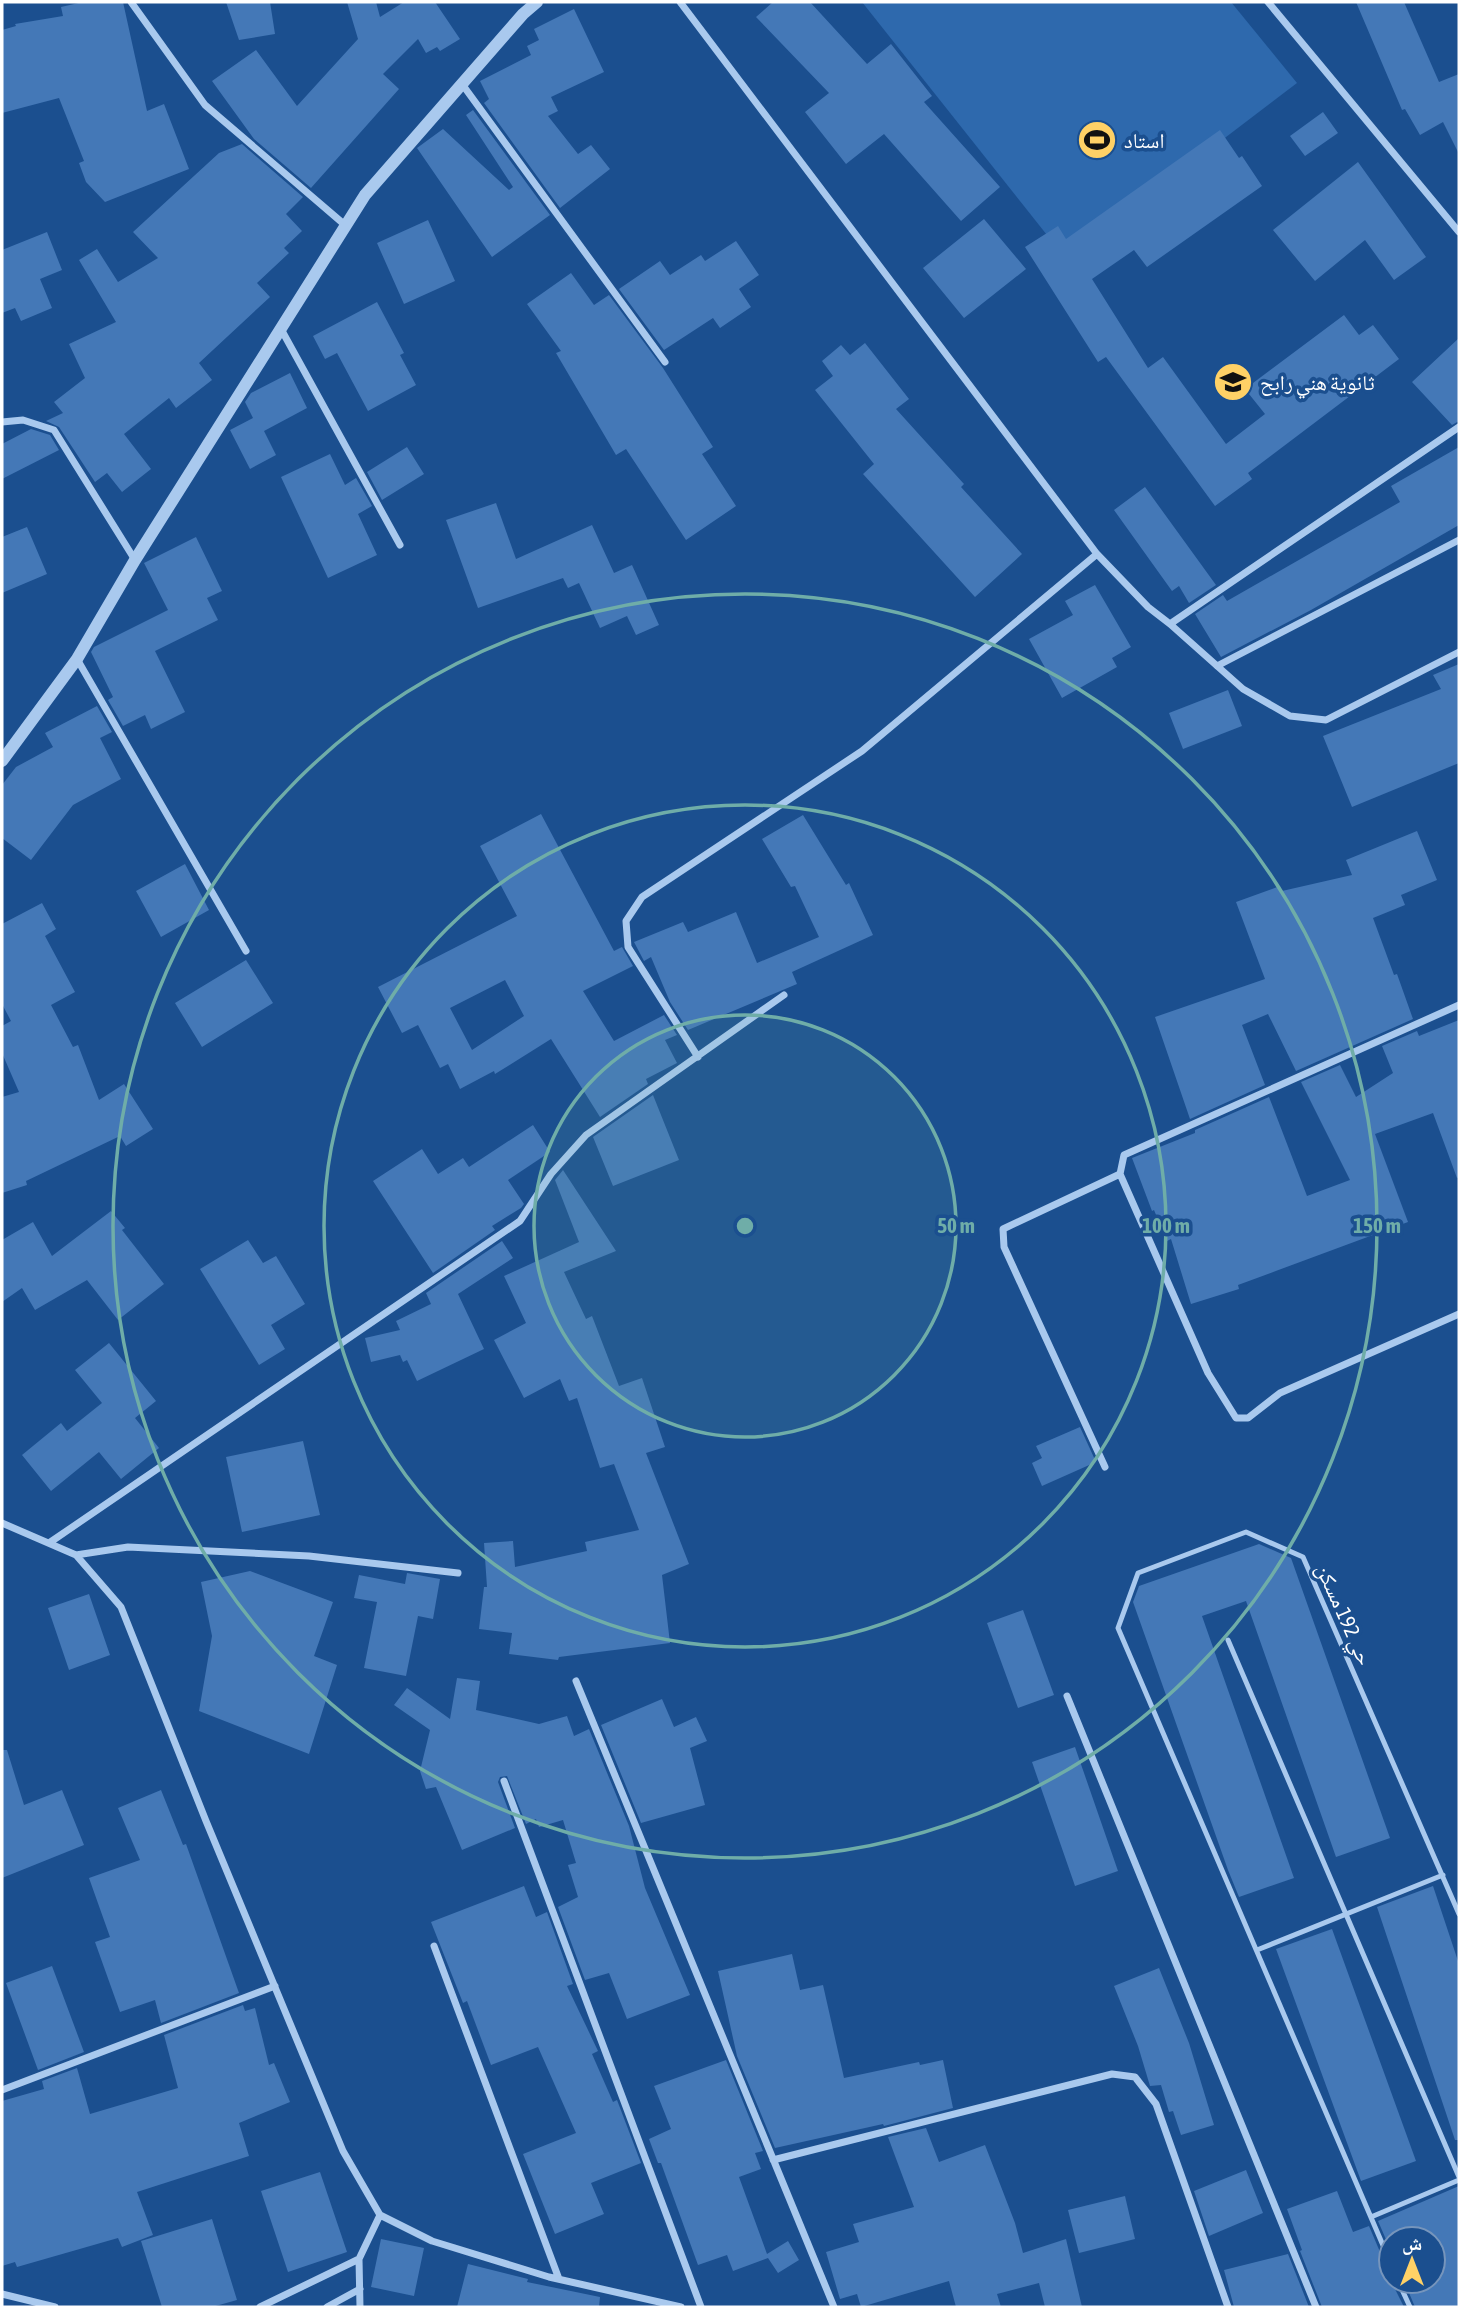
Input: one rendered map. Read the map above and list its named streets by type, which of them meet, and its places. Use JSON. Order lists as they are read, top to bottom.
{
  "streets": {
    "lane": ["حي 192 مسكن"]
  },
  "places": {
    "sports": ["استاد"],
    "school or university": ["ثانوية هني رابح"]
  },
  "north": "top",
  "rings": ["50 m", "100 m", "150 m"]
}
